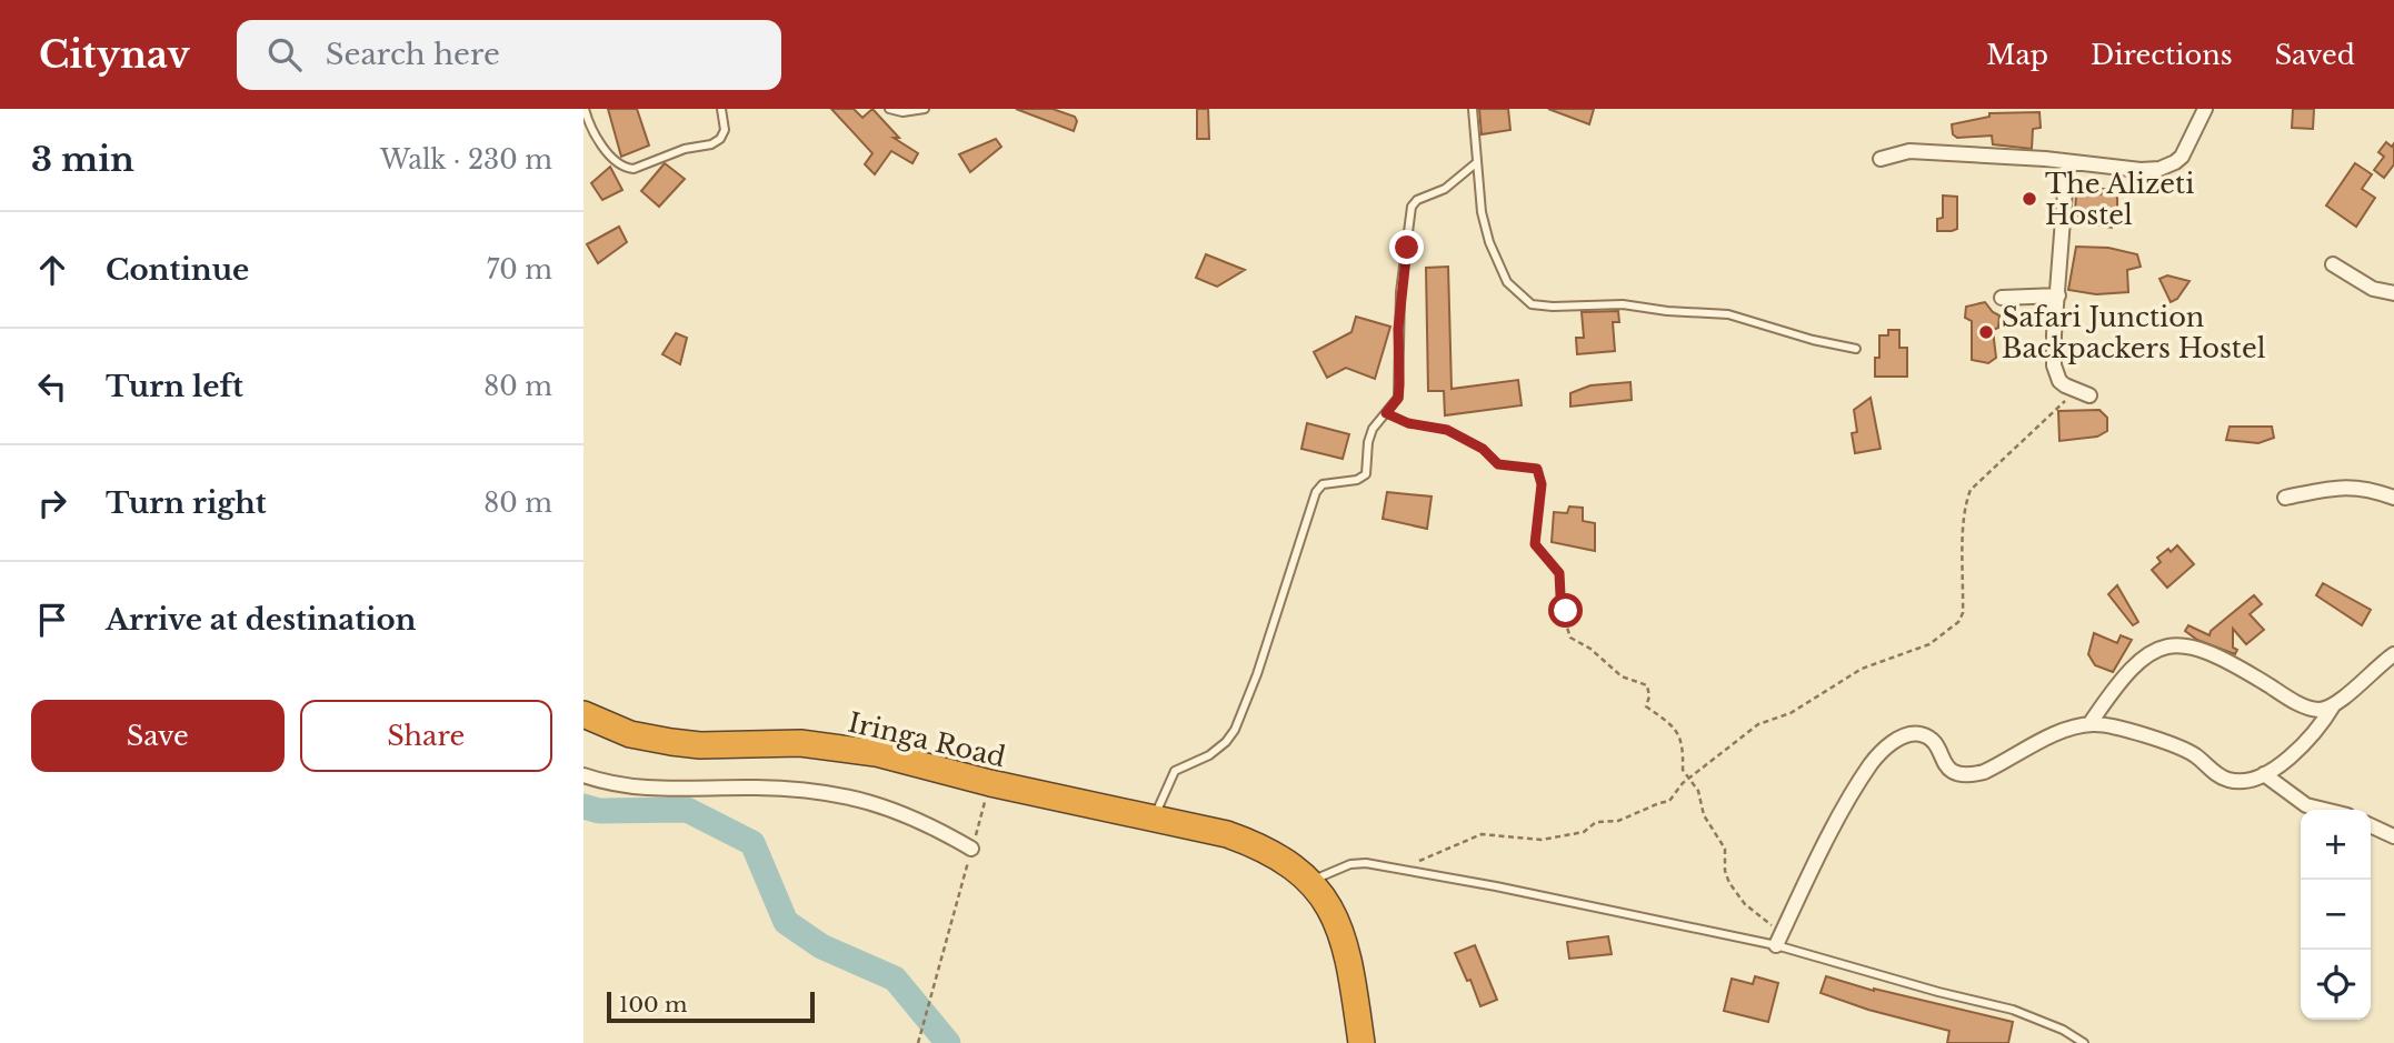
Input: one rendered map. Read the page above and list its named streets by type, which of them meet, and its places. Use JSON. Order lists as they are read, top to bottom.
{
  "streets": {
    "highway": ["Iringa Road"]
  },
  "places": ["The Alizeti Hostel", "Safari Junction Backpackers Hostel"],
  "scale_bar": "100 m",
  "page": {
    "header": "Citynav",
    "search": "Search here",
    "nav": ["Map", "Directions", "Saved"],
    "heading": ["3 min", "Walk · 230 m"],
    "list": [
      ["Continue", "70 m"],
      ["Turn left", "80 m"],
      ["Turn right", "80 m"],
      "Arrive at destination"
    ],
    "buttons": ["Save", "Share"],
    "map_buttons": ["+", "−"],
    "scale": "100 m"
  }
}
